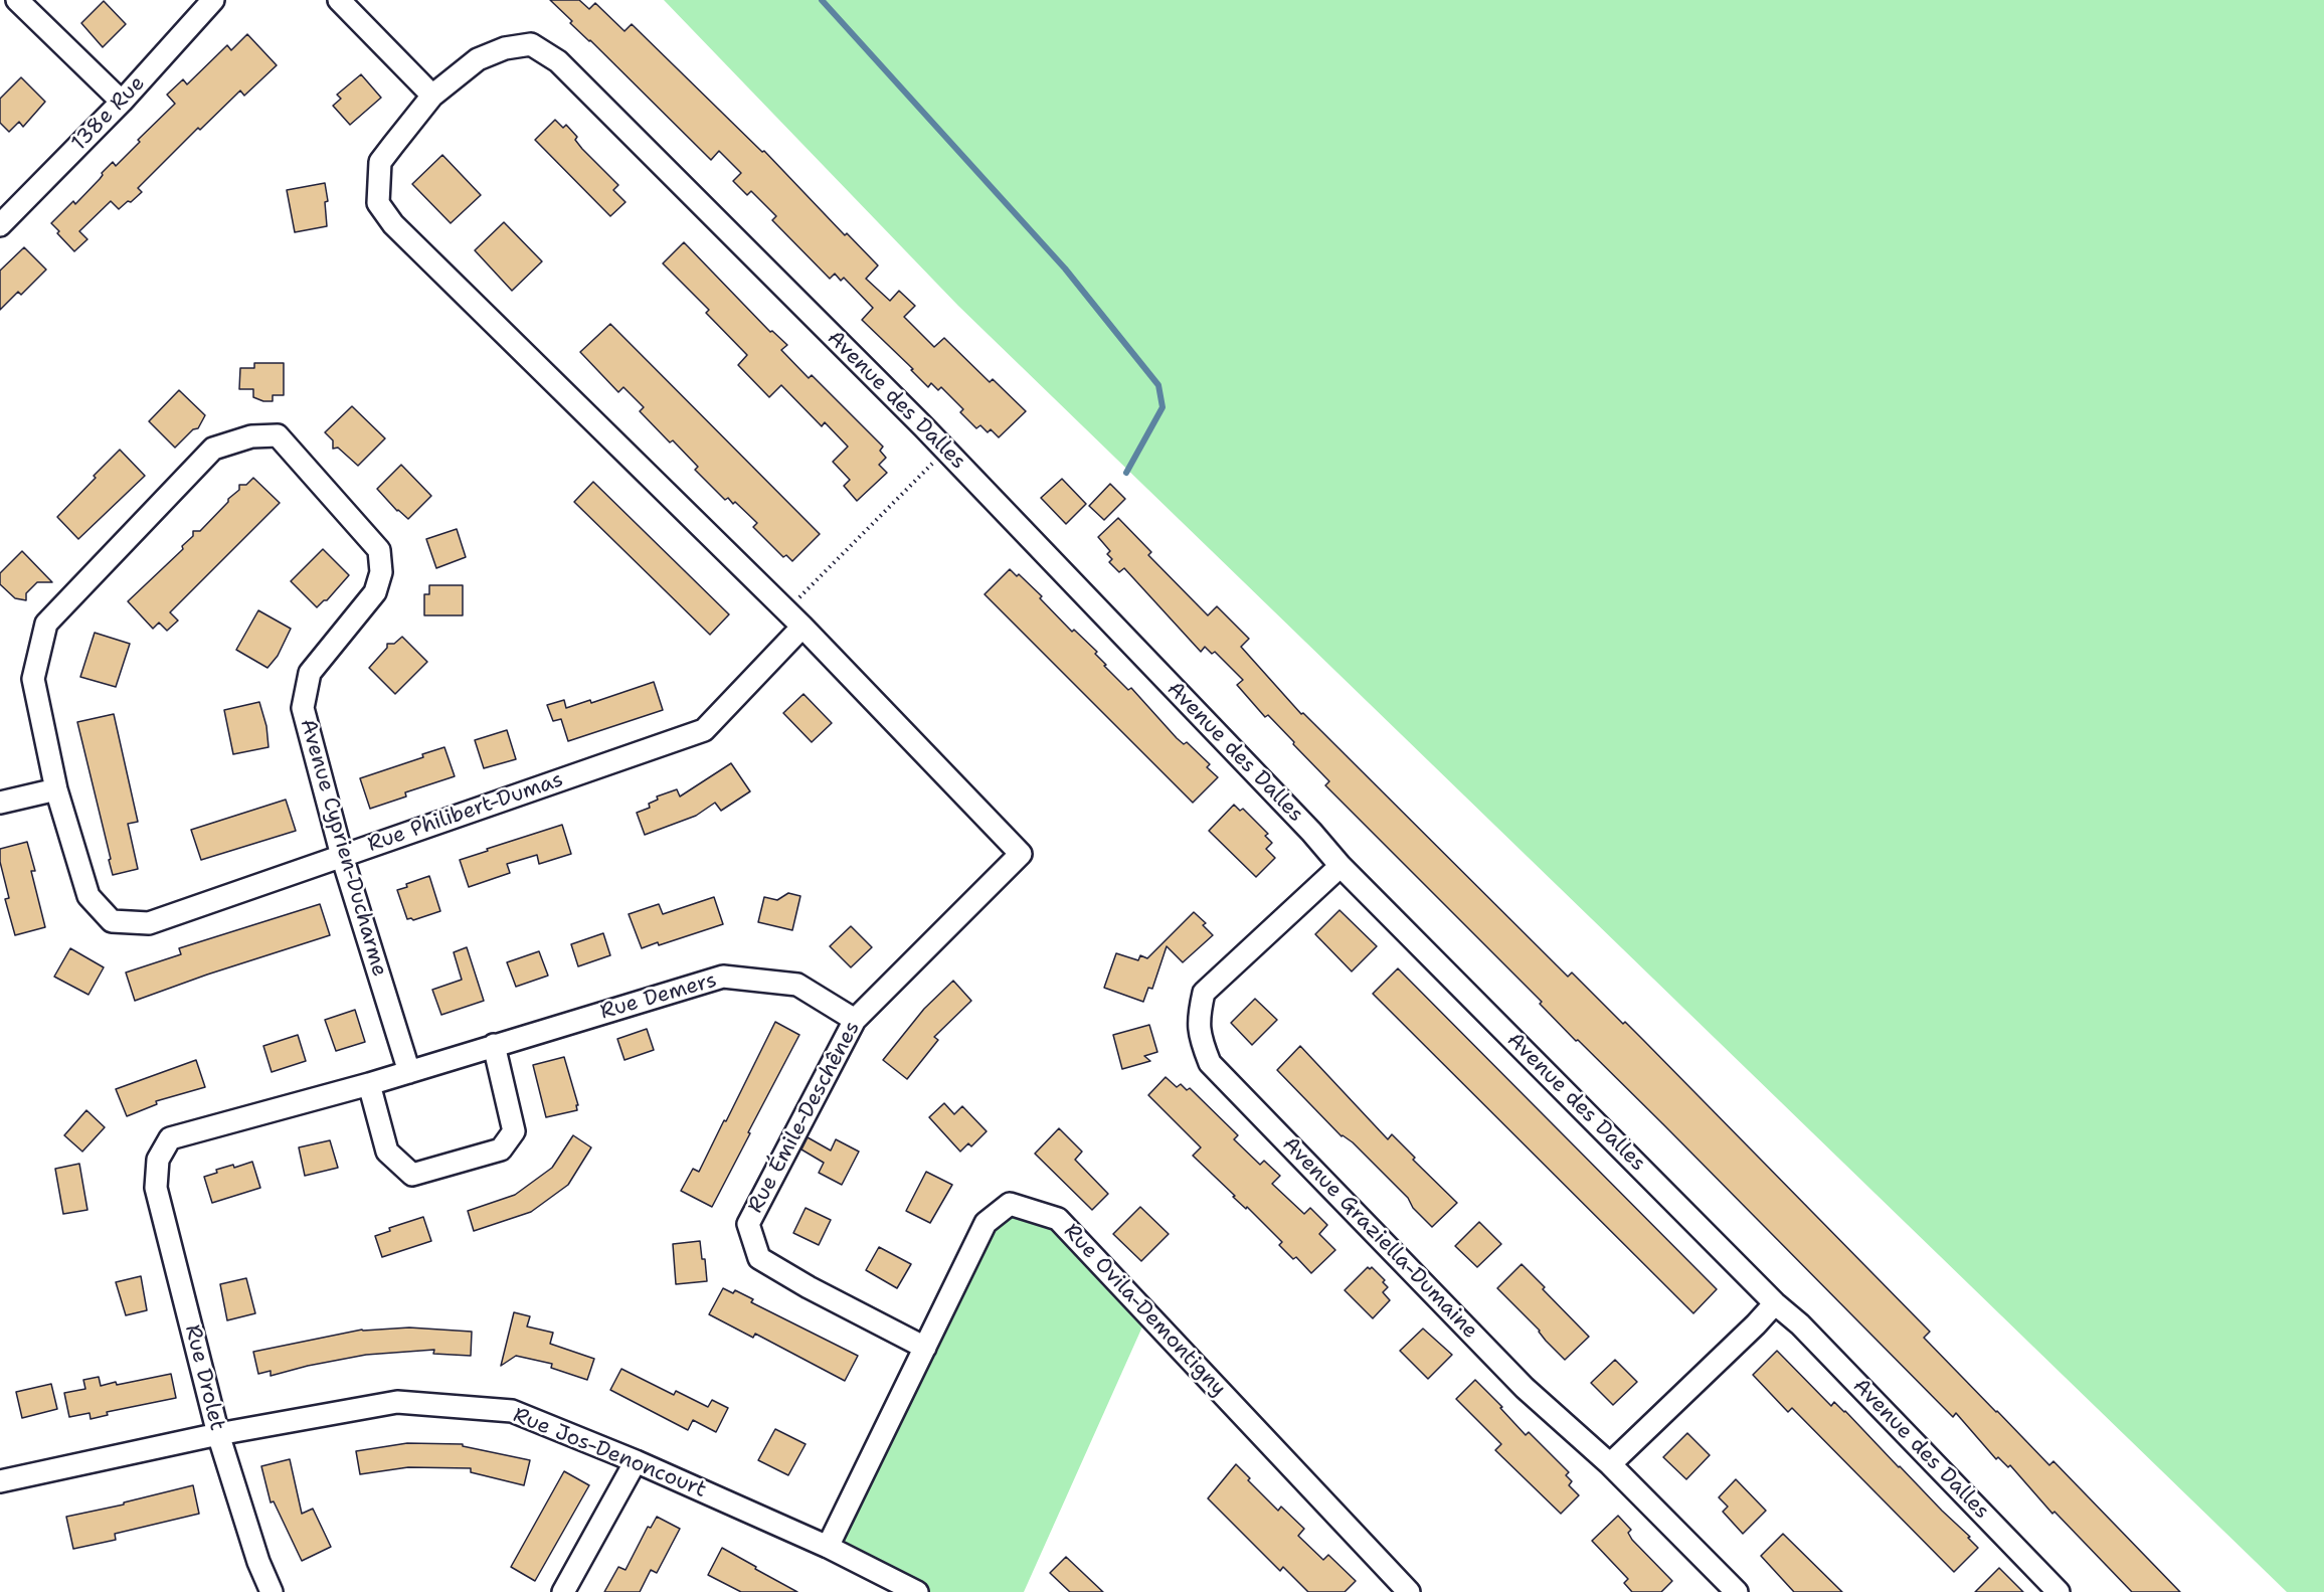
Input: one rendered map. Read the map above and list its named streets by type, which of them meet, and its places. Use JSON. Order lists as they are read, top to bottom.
{
  "streets": {
    "street": [
      "138e Rue",
      "Avenue des Dalles",
      "Rue Philibert-Dumas",
      "Avenue Cyprien-Ducharme",
      "Rue Demers",
      "Rue Émile-Deschênes",
      "Avenue Graziella-Dumaine",
      "Rue Ovila-Demontigny",
      "Rue Drolet",
      "Rue Jos-Denoncourt"
    ]
  },
  "crossings": [
    ["Avenue des Dalles", "Rue Philibert-Dumas"],
    ["Avenue des Dalles", "Rue Émile-Deschênes"],
    ["Avenue des Dalles", "Avenue Graziella-Dumaine"],
    ["Rue Philibert-Dumas", "Avenue Cyprien-Ducharme"],
    ["Avenue Cyprien-Ducharme", "Rue Demers"],
    ["Rue Demers", "Rue Émile-Deschênes"],
    ["Rue Demers", "Rue Drolet"],
    ["Rue Émile-Deschênes", "Rue Ovila-Demontigny"],
    ["Rue Ovila-Demontigny", "Rue Jos-Denoncourt"],
    ["Rue Drolet", "Rue Jos-Denoncourt"]
  ]
}
